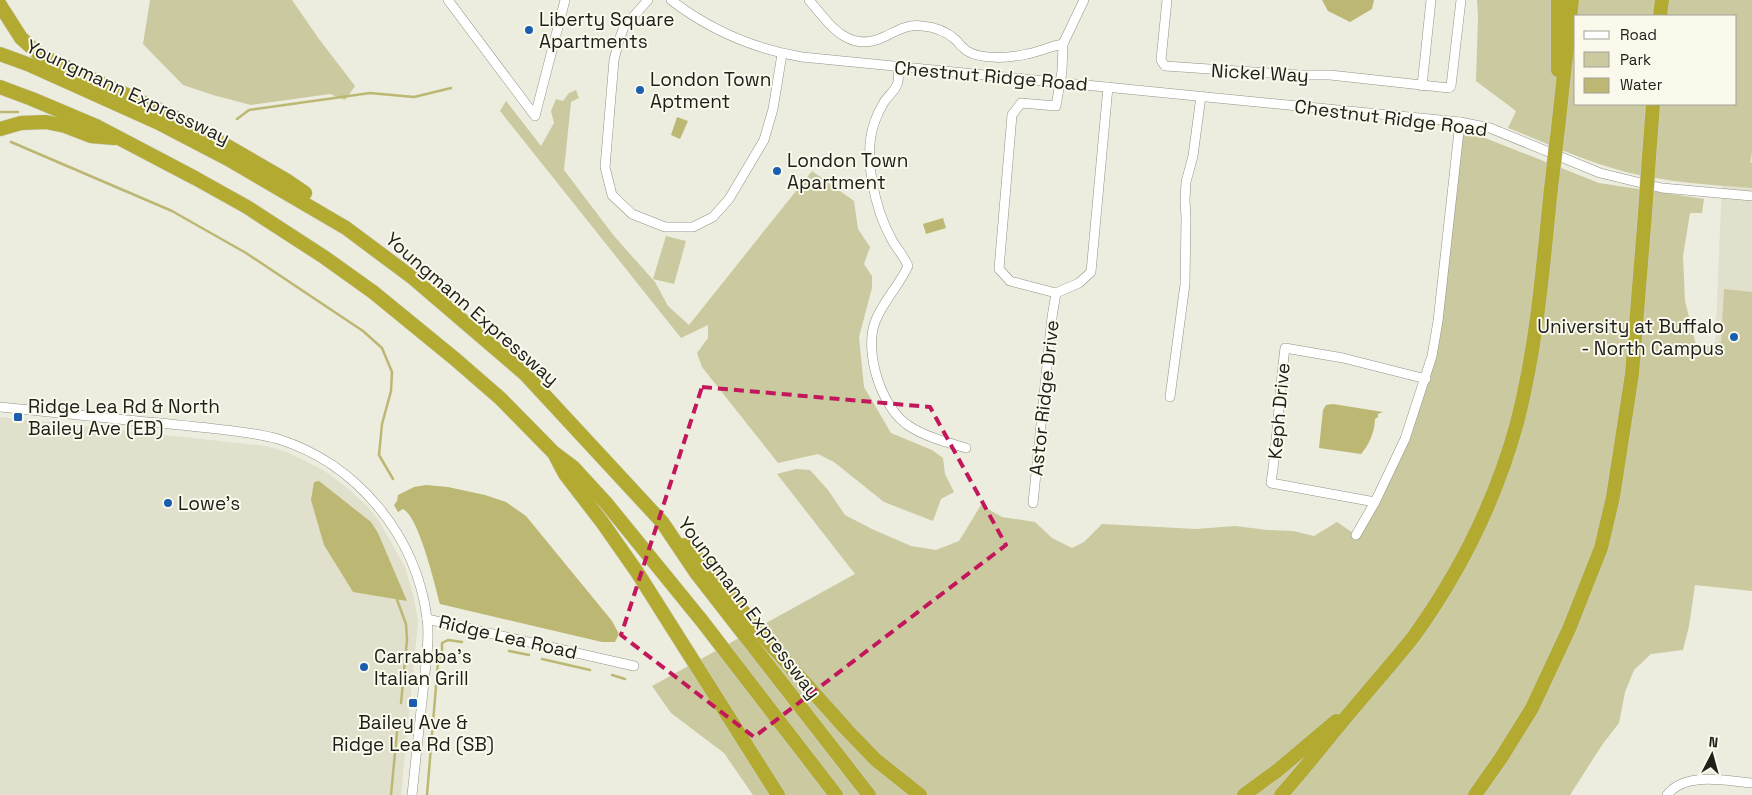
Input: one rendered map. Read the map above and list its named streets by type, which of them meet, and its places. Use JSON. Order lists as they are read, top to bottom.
{
  "streets": {
    "highway": ["Youngmann Expressway"],
    "street": [
      "Nickel Way",
      "Chestnut Ridge Road",
      "Astor Ridge Drive",
      "Keph Drive",
      "Ridge Lea Road"
    ]
  },
  "crossings": [
    ["Chestnut Ridge Road", "Astor Ridge Drive"]
  ],
  "places": {
    "other": [
      "Liberty Square Apartments",
      "London Town Aptment",
      "London Town Apartment",
      "University at Buffalo - North Campus",
      "Lowe's",
      "Carrabba's Italian Grill"
    ],
    "transit": ["Ridge Lea Rd & North Bailey Ave (EB)", "Bailey Ave & Ridge Lea Rd (SB)"]
  },
  "legend": ["Road", "Park", "Water"],
  "north": "top"
}
